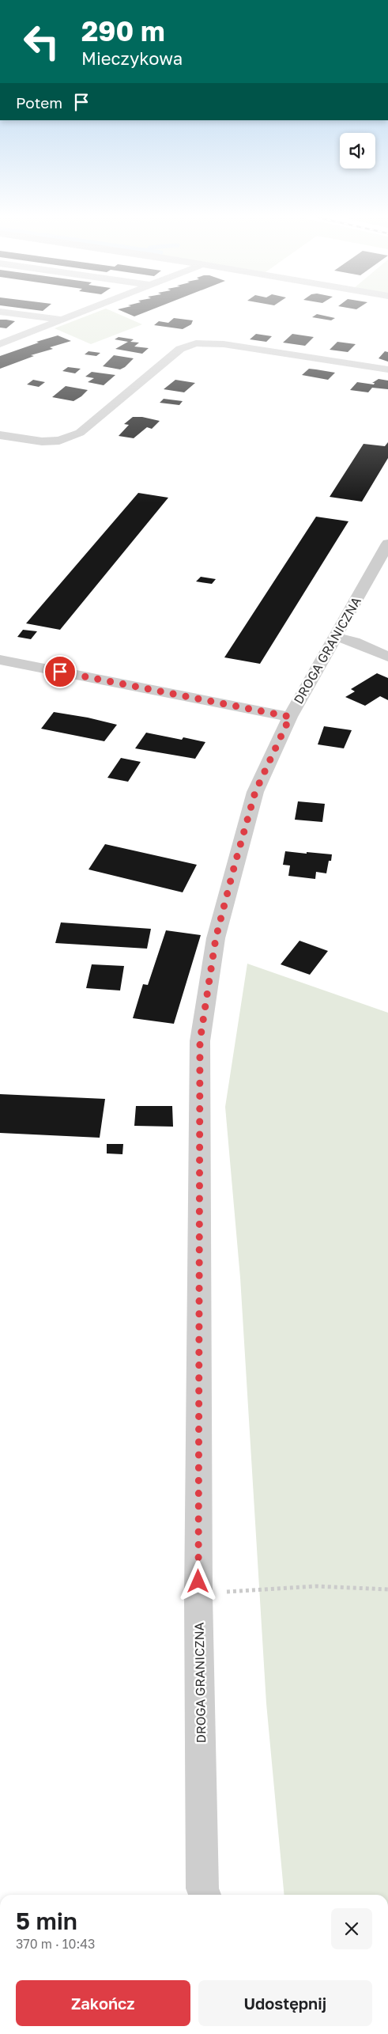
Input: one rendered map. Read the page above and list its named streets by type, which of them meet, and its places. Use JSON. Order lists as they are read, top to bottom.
{
  "streets": {
    "street": ["DROGA GRANICZNA"]
  },
  "page": {
    "turn": ["290 m", "Mieczykowa"],
    "then": "Potem",
    "heading": ["5 min", "370 m · 10:43"],
    "buttons": ["Zakończ", "Udostępnij"]
  }
}
